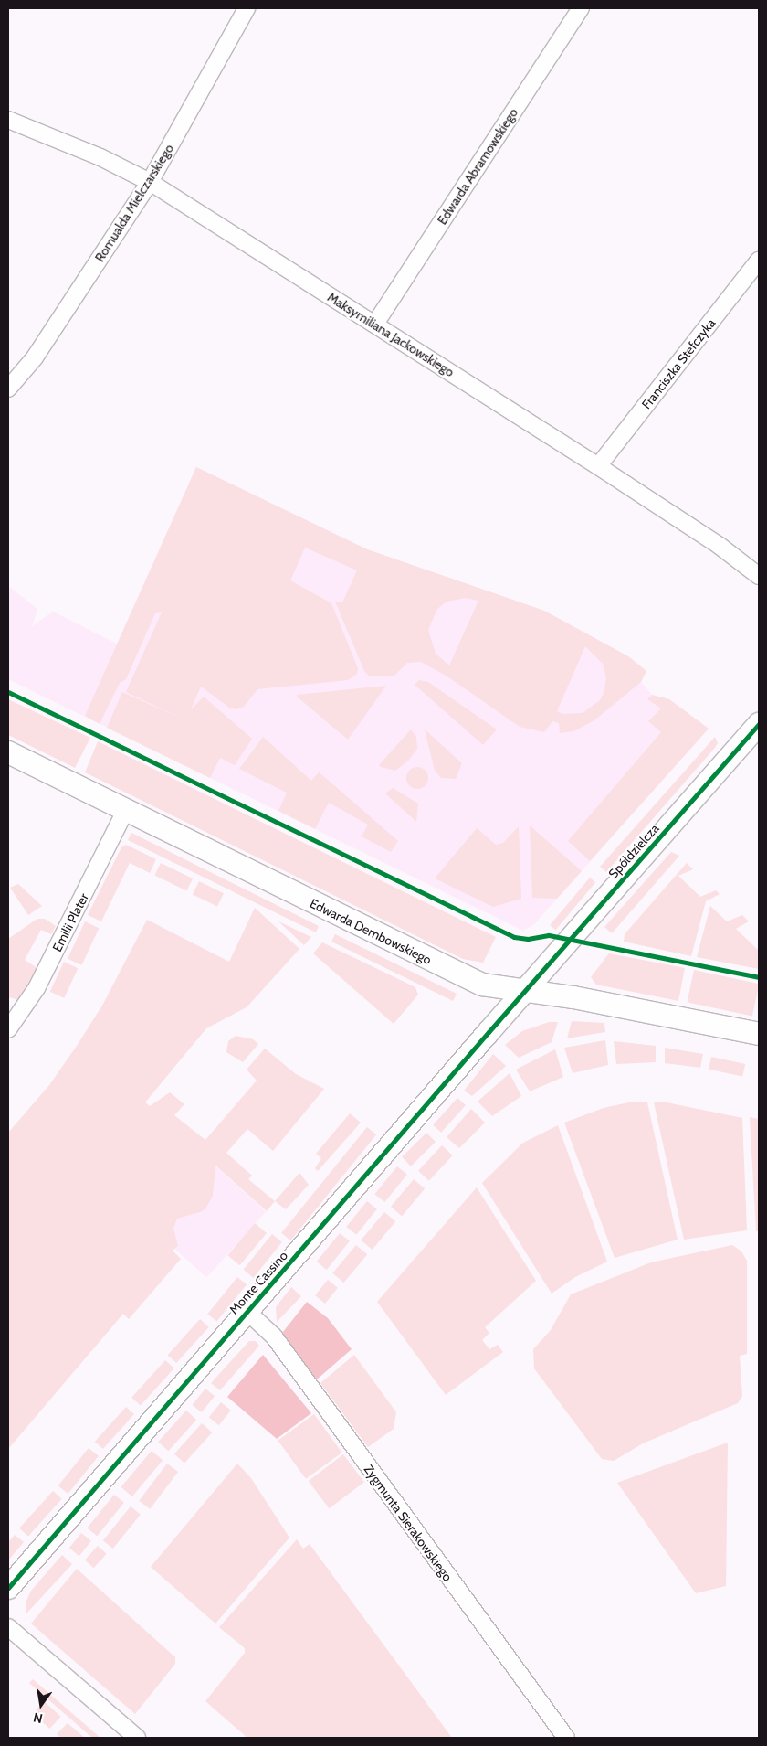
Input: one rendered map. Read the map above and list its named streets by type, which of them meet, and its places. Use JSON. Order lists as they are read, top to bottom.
{
  "streets": {
    "street": [
      "Edwarda Abramowskiego",
      "Romualda Mielczarskiego",
      "Maksymiliana Jackowskiego",
      "Franciszka Stefczyka",
      "Spółdzielcza",
      "Emilii Plater",
      "Edwarda Dembowskiego",
      "Monte Cassino",
      "Zygmunta Sierakowskiego"
    ]
  },
  "crossings": [
    ["Edwarda Abramowskiego", "Maksymiliana Jackowskiego"],
    ["Romualda Mielczarskiego", "Maksymiliana Jackowskiego"],
    ["Maksymiliana Jackowskiego", "Franciszka Stefczyka"],
    ["Spółdzielcza", "Edwarda Dembowskiego"],
    ["Spółdzielcza", "Monte Cassino"],
    ["Emilii Plater", "Edwarda Dembowskiego"],
    ["Edwarda Dembowskiego", "Monte Cassino"],
    ["Monte Cassino", "Zygmunta Sierakowskiego"]
  ],
  "north": "bottom"
}
